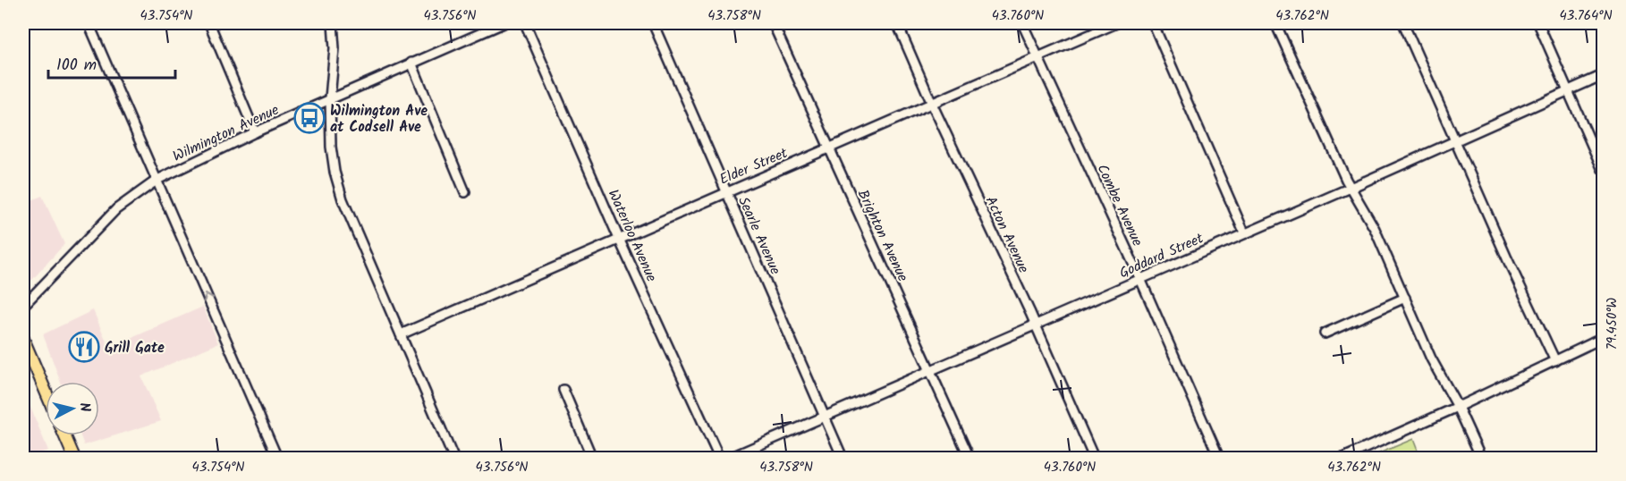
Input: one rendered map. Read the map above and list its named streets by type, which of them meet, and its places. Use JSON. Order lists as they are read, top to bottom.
{
  "streets": {
    "street": [
      "Wilmington Avenue",
      "Elder Street",
      "Combe Avenue",
      "Acton Avenue",
      "Waterloo Avenue",
      "Searle Avenue",
      "Brighton Avenue",
      "Goddard Street"
    ]
  },
  "crossings": [
    ["Elder Street", "Combe Avenue"],
    ["Elder Street", "Acton Avenue"],
    ["Elder Street", "Waterloo Avenue"],
    ["Elder Street", "Searle Avenue"],
    ["Elder Street", "Brighton Avenue"],
    ["Combe Avenue", "Goddard Street"],
    ["Acton Avenue", "Goddard Street"],
    ["Searle Avenue", "Goddard Street"],
    ["Brighton Avenue", "Goddard Street"]
  ],
  "places": {
    "bus stop": ["Wilmington Ave at Codsell Ave"],
    "restaurant": ["Grill Gate"]
  },
  "scale_bar": "100 m",
  "north": "right",
  "coordinates": [
    "43.754°N",
    "43.756°N",
    "43.758°N",
    "43.760°N",
    "43.762°N",
    "43.764°N",
    "79.450°W"
  ]
}
